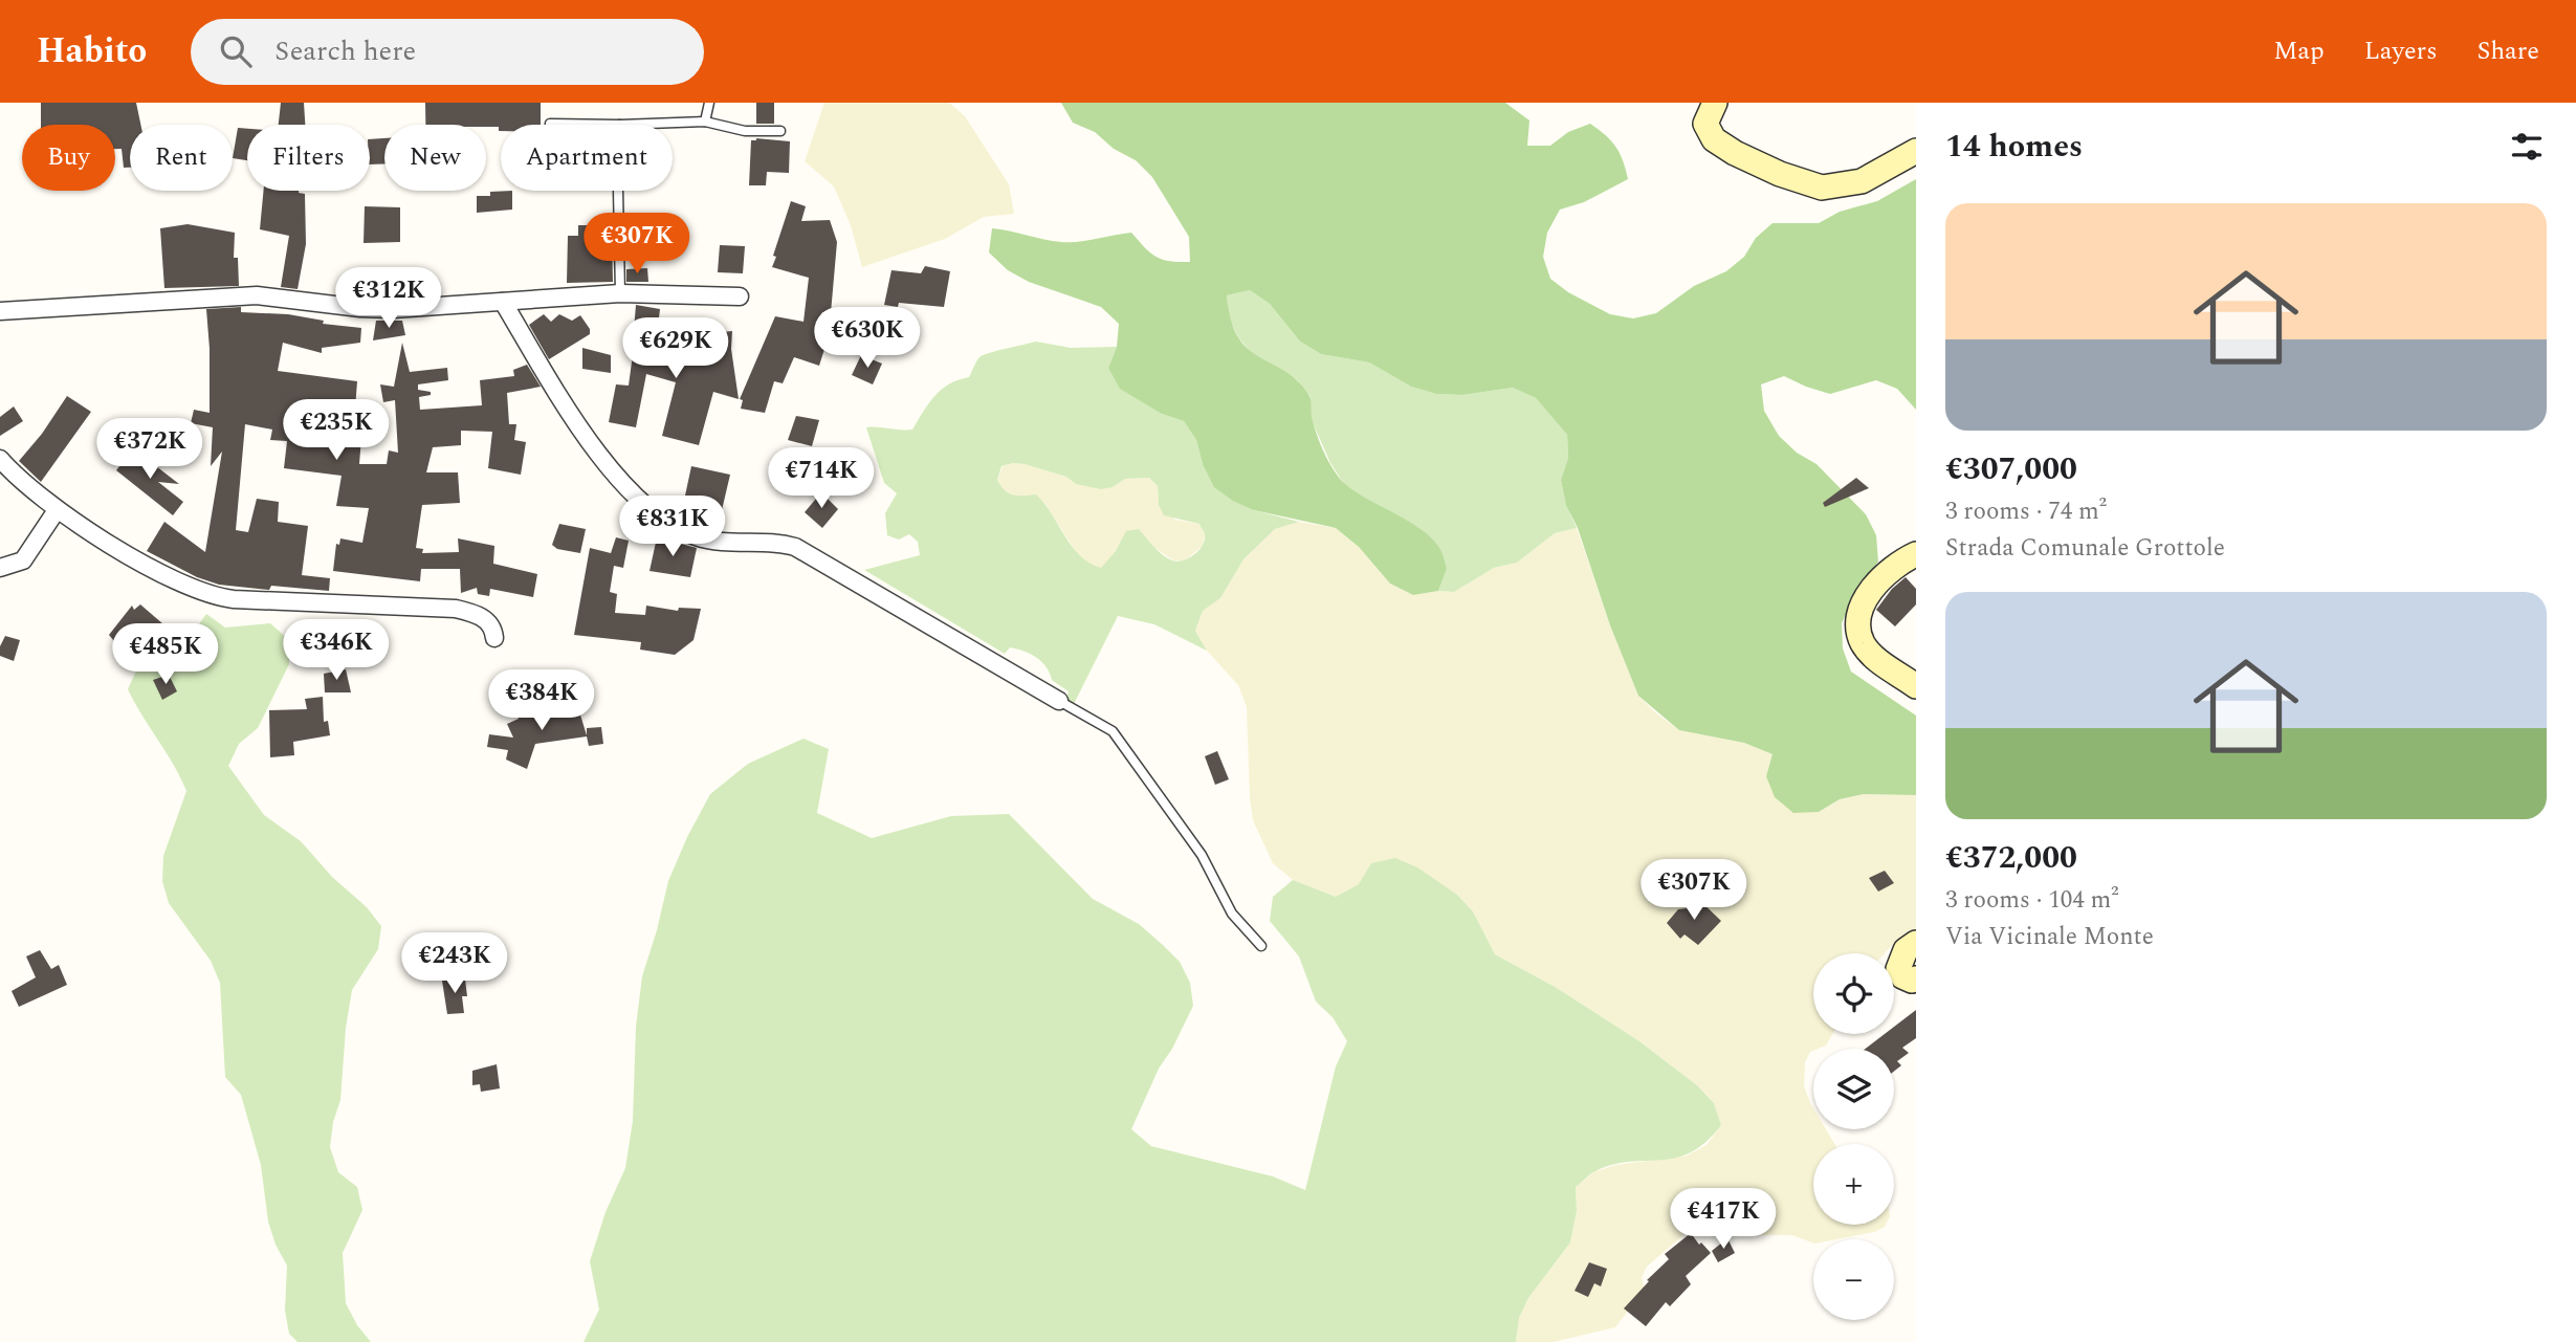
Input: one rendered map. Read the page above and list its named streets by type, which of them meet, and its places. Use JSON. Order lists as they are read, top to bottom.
{
  "page": {
    "header": "Habito",
    "search": "Search here",
    "nav": ["Map", "Layers", "Share"],
    "heading": "14 homes",
    "chip": [
      "Buy",
      "Rent",
      "Filters",
      "New",
      "Apartment"
    ],
    "list": [
      {
        "name": "€307,000",
        "note": "3 rooms · 74 m² · Strada Comunale Grottole"
      },
      {
        "name": "€372,000",
        "note": "3 rooms · 104 m² · Via Vicinale Monte"
      }
    ],
    "price": [
      "€307K",
      "€312K",
      "€630K",
      "€629K",
      "€235K",
      "€372K",
      "€714K",
      "€831K",
      "€346K",
      "€485K",
      "€384K",
      "€307K",
      "€243K",
      "€417K"
    ],
    "map_buttons": ["+", "−"]
  }
}
